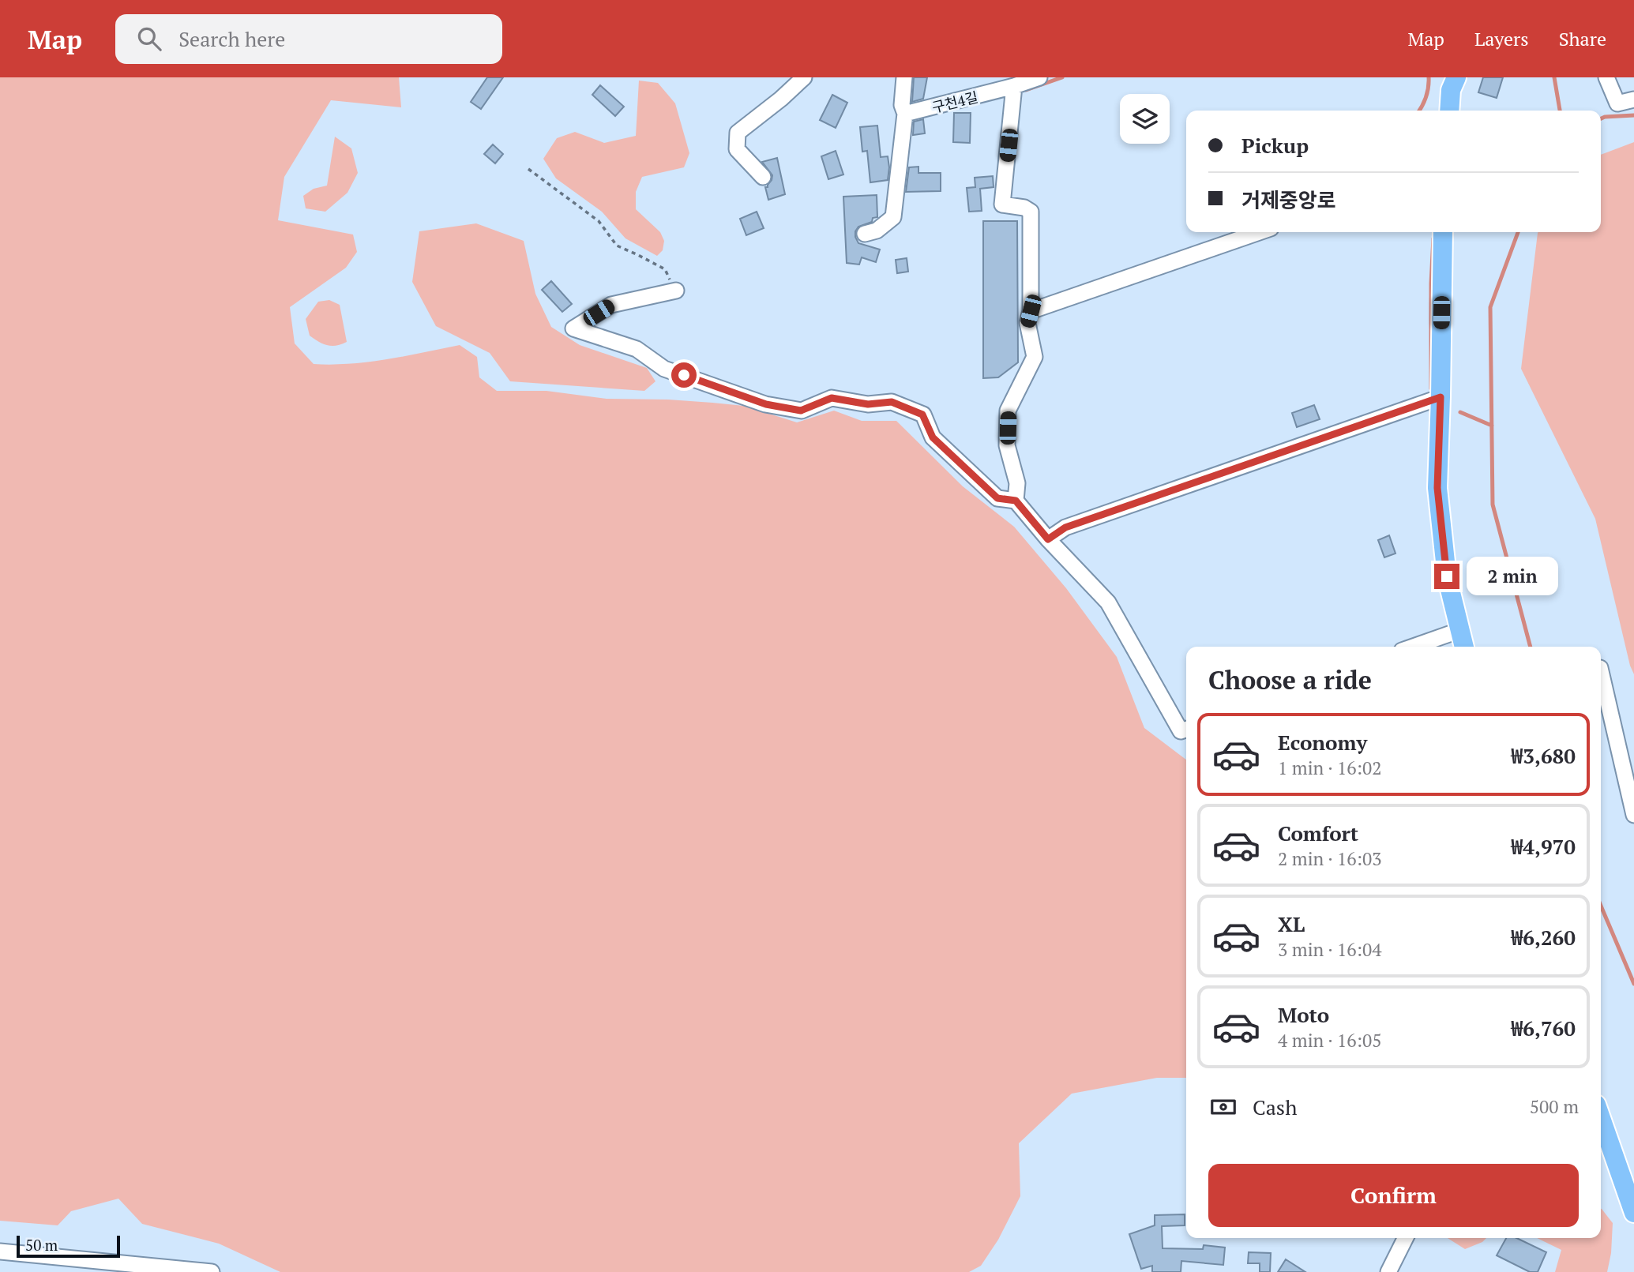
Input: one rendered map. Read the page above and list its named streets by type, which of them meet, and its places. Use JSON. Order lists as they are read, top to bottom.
{
  "streets": {
    "street": ["구천4길"]
  },
  "scale_bar": "50 m",
  "page": {
    "header": "Map",
    "search": "Search here",
    "nav": ["Map", "Layers", "Share"],
    "banner": ["Pickup", "거제중앙로"],
    "bubble": "2 min",
    "heading": "Choose a ride",
    "list": [
      {
        "name": "Economy",
        "note": "1 min · 16:02",
        "value": "₩3,680"
      },
      {
        "name": "Comfort",
        "note": "2 min · 16:03",
        "value": "₩4,970"
      },
      {
        "name": "XL",
        "note": "3 min · 16:04",
        "value": "₩6,260"
      },
      {
        "name": "Moto",
        "note": "4 min · 16:05",
        "value": "₩6,760"
      }
    ],
    "pay": ["Cash", "500 m"],
    "buttons": "Confirm",
    "scale": "50 m"
  }
}
